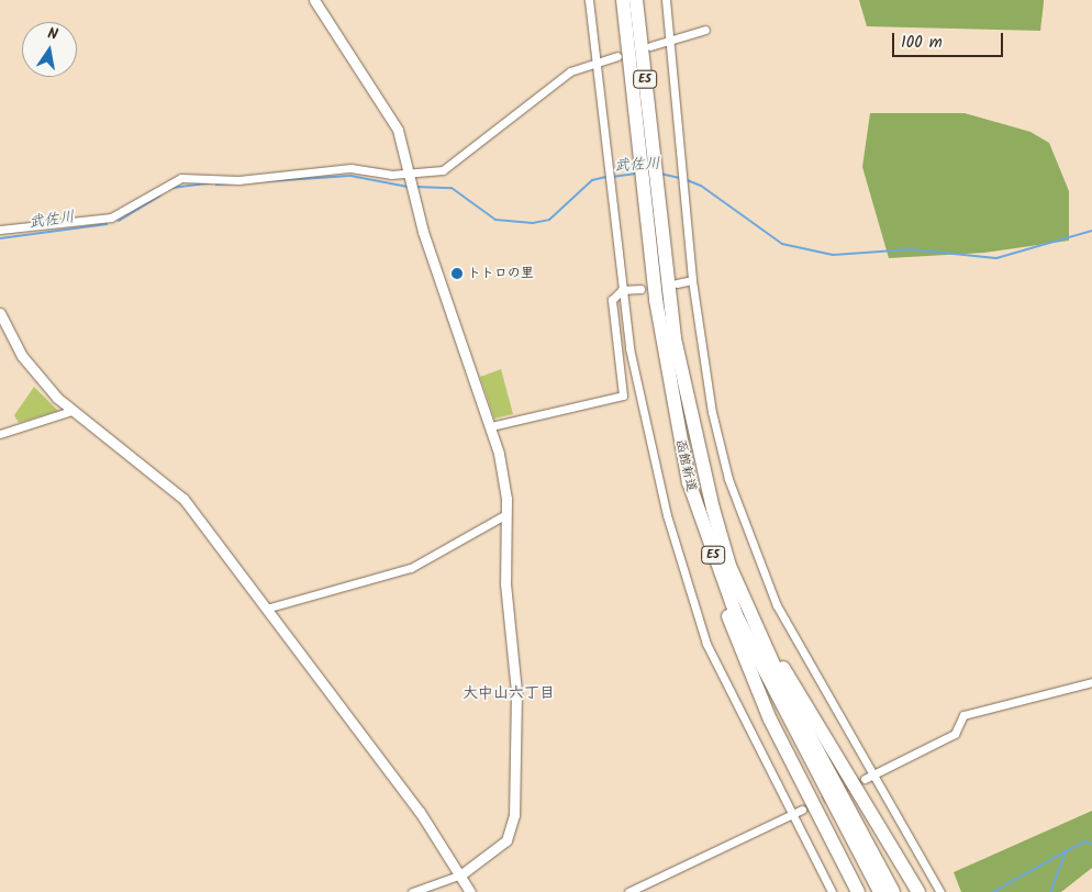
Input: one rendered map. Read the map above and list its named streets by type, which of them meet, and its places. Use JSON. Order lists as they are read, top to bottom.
{
  "streets": {
    "highway": ["E5", "函館新道"]
  },
  "districts": ["大中山六丁目"],
  "water": ["武佐川"],
  "places": ["トトロの里"],
  "scale_bar": "100 m",
  "north": "top"
}
